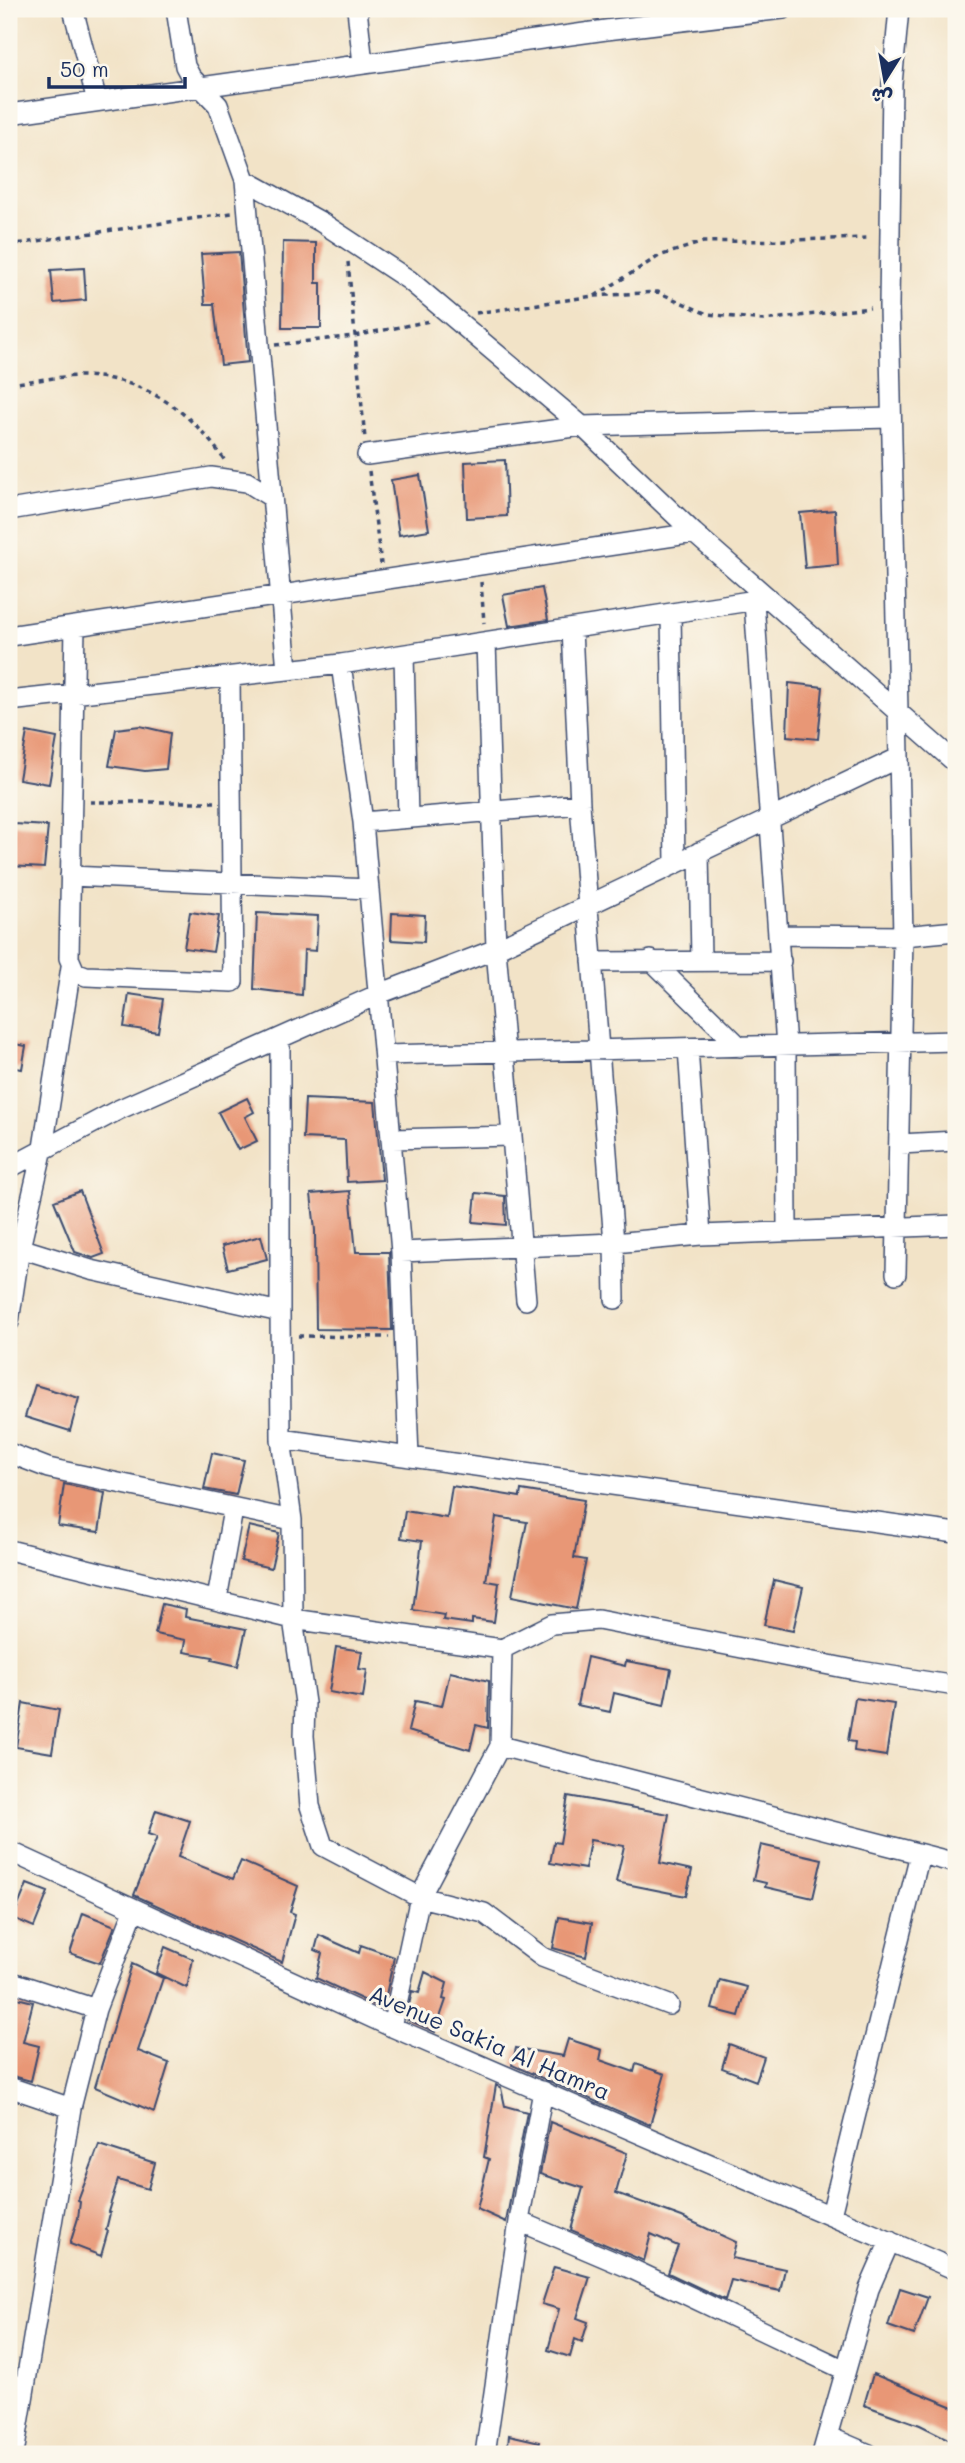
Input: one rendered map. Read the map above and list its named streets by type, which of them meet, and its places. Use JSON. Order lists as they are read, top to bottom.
{
  "streets": {
    "street": ["Avenue Sakia Al Hamra"]
  },
  "scale_bar": "50 m",
  "north": "bottom"
}
